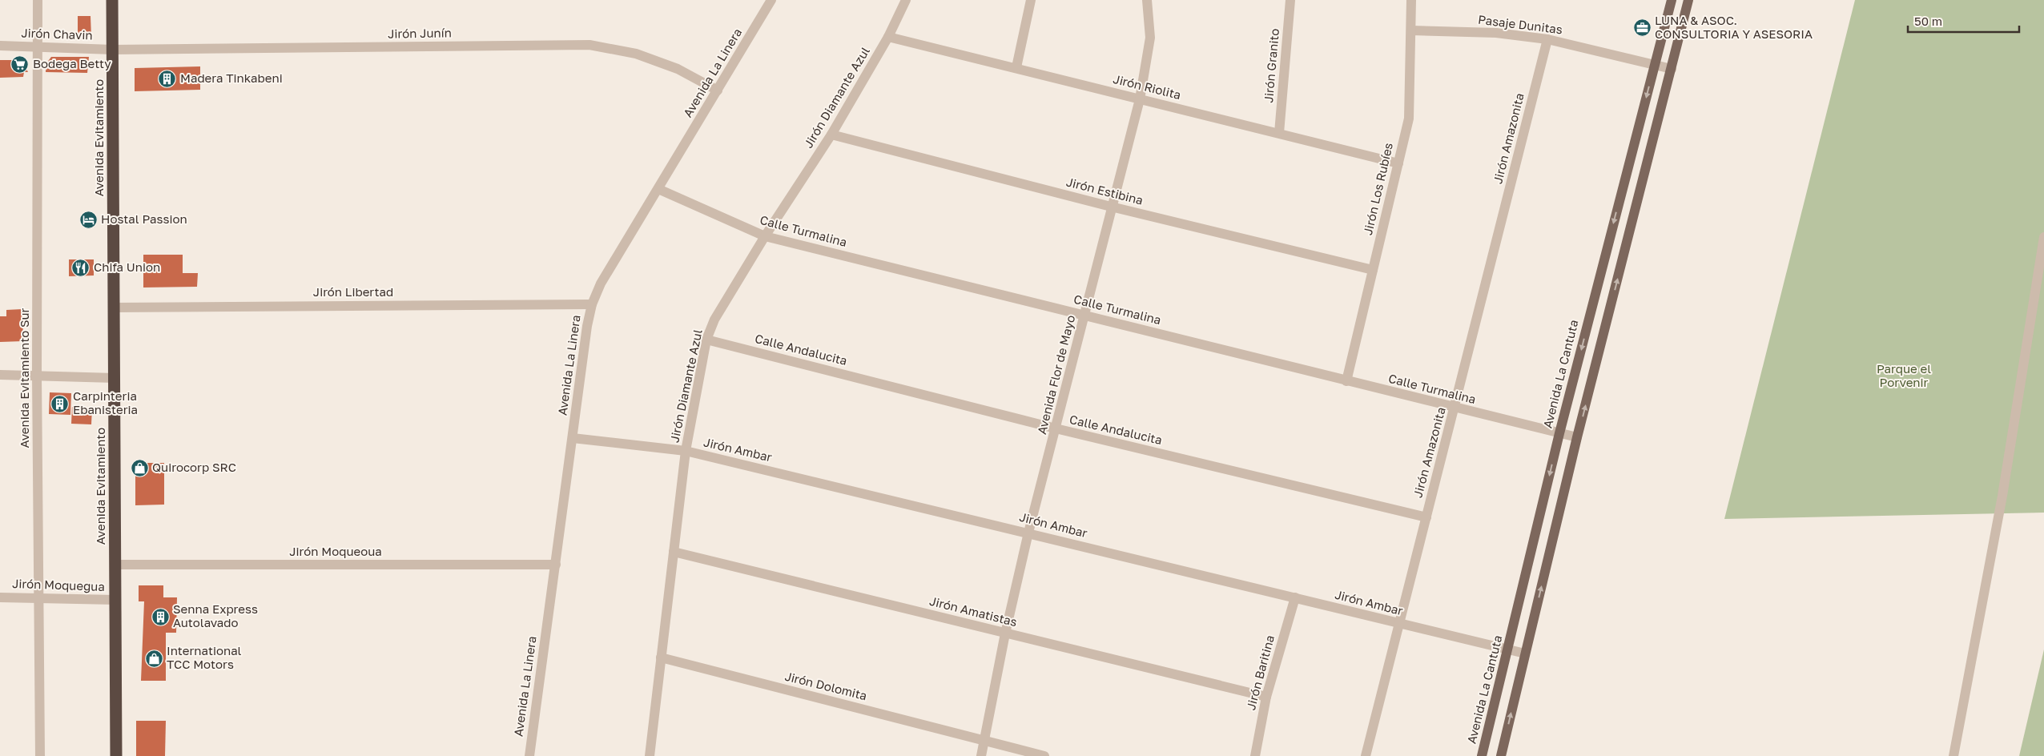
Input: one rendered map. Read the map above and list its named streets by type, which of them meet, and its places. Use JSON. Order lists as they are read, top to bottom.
{
  "streets": {
    "highway": ["Avenida Evitamiento"],
    "main road": ["Avenida La Cantuta"],
    "street": [
      "Pasaje Dunitas",
      "Jirón Junín",
      "Jirón Chavin",
      "Jirón Granito",
      "Avenida La Linera",
      "Jirón Riolita",
      "Jirón Diamante Azul",
      "Jirón Amazonita",
      "Jirón Los Rubíes",
      "Jirón Estibina",
      "Calle Turmalina",
      "Jirón Libertad",
      "Calle Andalucita",
      "Avenida Flor de Mayo",
      "Avenida Evitamiento Sur",
      "Jirón Ambar",
      "Jirón Moqueoua",
      "Jirón Moquegua",
      "Jirón Amatistas",
      "Jirón Baritina",
      "Jirón Dolomita"
    ]
  },
  "crossings": [
    ["Pasaje Dunitas", "Jirón Amazonita"],
    ["Pasaje Dunitas", "Jirón Los Rubíes"],
    ["Pasaje Dunitas", "Avenida La Cantuta"],
    ["Jirón Junín", "Jirón Chavin"],
    ["Jirón Junín", "Avenida La Linera"],
    ["Jirón Junín", "Avenida Evitamiento"],
    ["Jirón Chavin", "Avenida Evitamiento"],
    ["Jirón Chavin", "Avenida Evitamiento Sur"],
    ["Jirón Granito", "Jirón Riolita"],
    ["Avenida La Linera", "Calle Turmalina"],
    ["Avenida La Linera", "Jirón Libertad"],
    ["Avenida La Linera", "Jirón Ambar"],
    ["Avenida La Linera", "Jirón Moqueoua"],
    ["Jirón Riolita", "Jirón Diamante Azul"],
    ["Jirón Riolita", "Jirón Los Rubíes"],
    ["Jirón Riolita", "Avenida Flor de Mayo"],
    ["Jirón Diamante Azul", "Jirón Estibina"],
    ["Jirón Diamante Azul", "Calle Turmalina"],
    ["Jirón Diamante Azul", "Calle Andalucita"],
    ["Jirón Diamante Azul", "Jirón Ambar"],
    ["Jirón Diamante Azul", "Jirón Amatistas"],
    ["Jirón Diamante Azul", "Jirón Dolomita"],
    ["Avenida Evitamiento", "Jirón Libertad"],
    ["Avenida Evitamiento", "Jirón Moqueoua"],
    ["Avenida Evitamiento", "Jirón Moquegua"],
    ["Jirón Amazonita", "Calle Turmalina"],
    ["Jirón Amazonita", "Calle Andalucita"],
    ["Jirón Amazonita", "Jirón Ambar"],
    ["Jirón Los Rubíes", "Jirón Estibina"],
    ["Jirón Los Rubíes", "Calle Turmalina"],
    ["Jirón Estibina", "Avenida Flor de Mayo"],
    ["Calle Turmalina", "Avenida La Cantuta"],
    ["Calle Turmalina", "Avenida Flor de Mayo"],
    ["Calle Andalucita", "Avenida Flor de Mayo"],
    ["Avenida La Cantuta", "Jirón Ambar"],
    ["Avenida Flor de Mayo", "Jirón Ambar"],
    ["Avenida Flor de Mayo", "Jirón Amatistas"],
    ["Avenida Flor de Mayo", "Jirón Dolomita"],
    ["Avenida Evitamiento Sur", "Jirón Moquegua"],
    ["Jirón Ambar", "Jirón Baritina"],
    ["Jirón Amatistas", "Jirón Baritina"]
  ],
  "parks": ["Parque el Porvenir"],
  "places": {
    "office": ["LUNA & ASOC. CONSULTORIA Y ASESORIA"],
    "supermarket": ["Bodega Betty"],
    "building": ["Madera Tinkabeni", "Carpinteria Ebanisteria", "Senna Express Autolavado"],
    "hotel": ["Hostal Passion"],
    "restaurant": ["Chifa Union"],
    "shop": ["Quirocorp SRC", "International TCC Motors"]
  },
  "scale_bar": "50 m"
}
